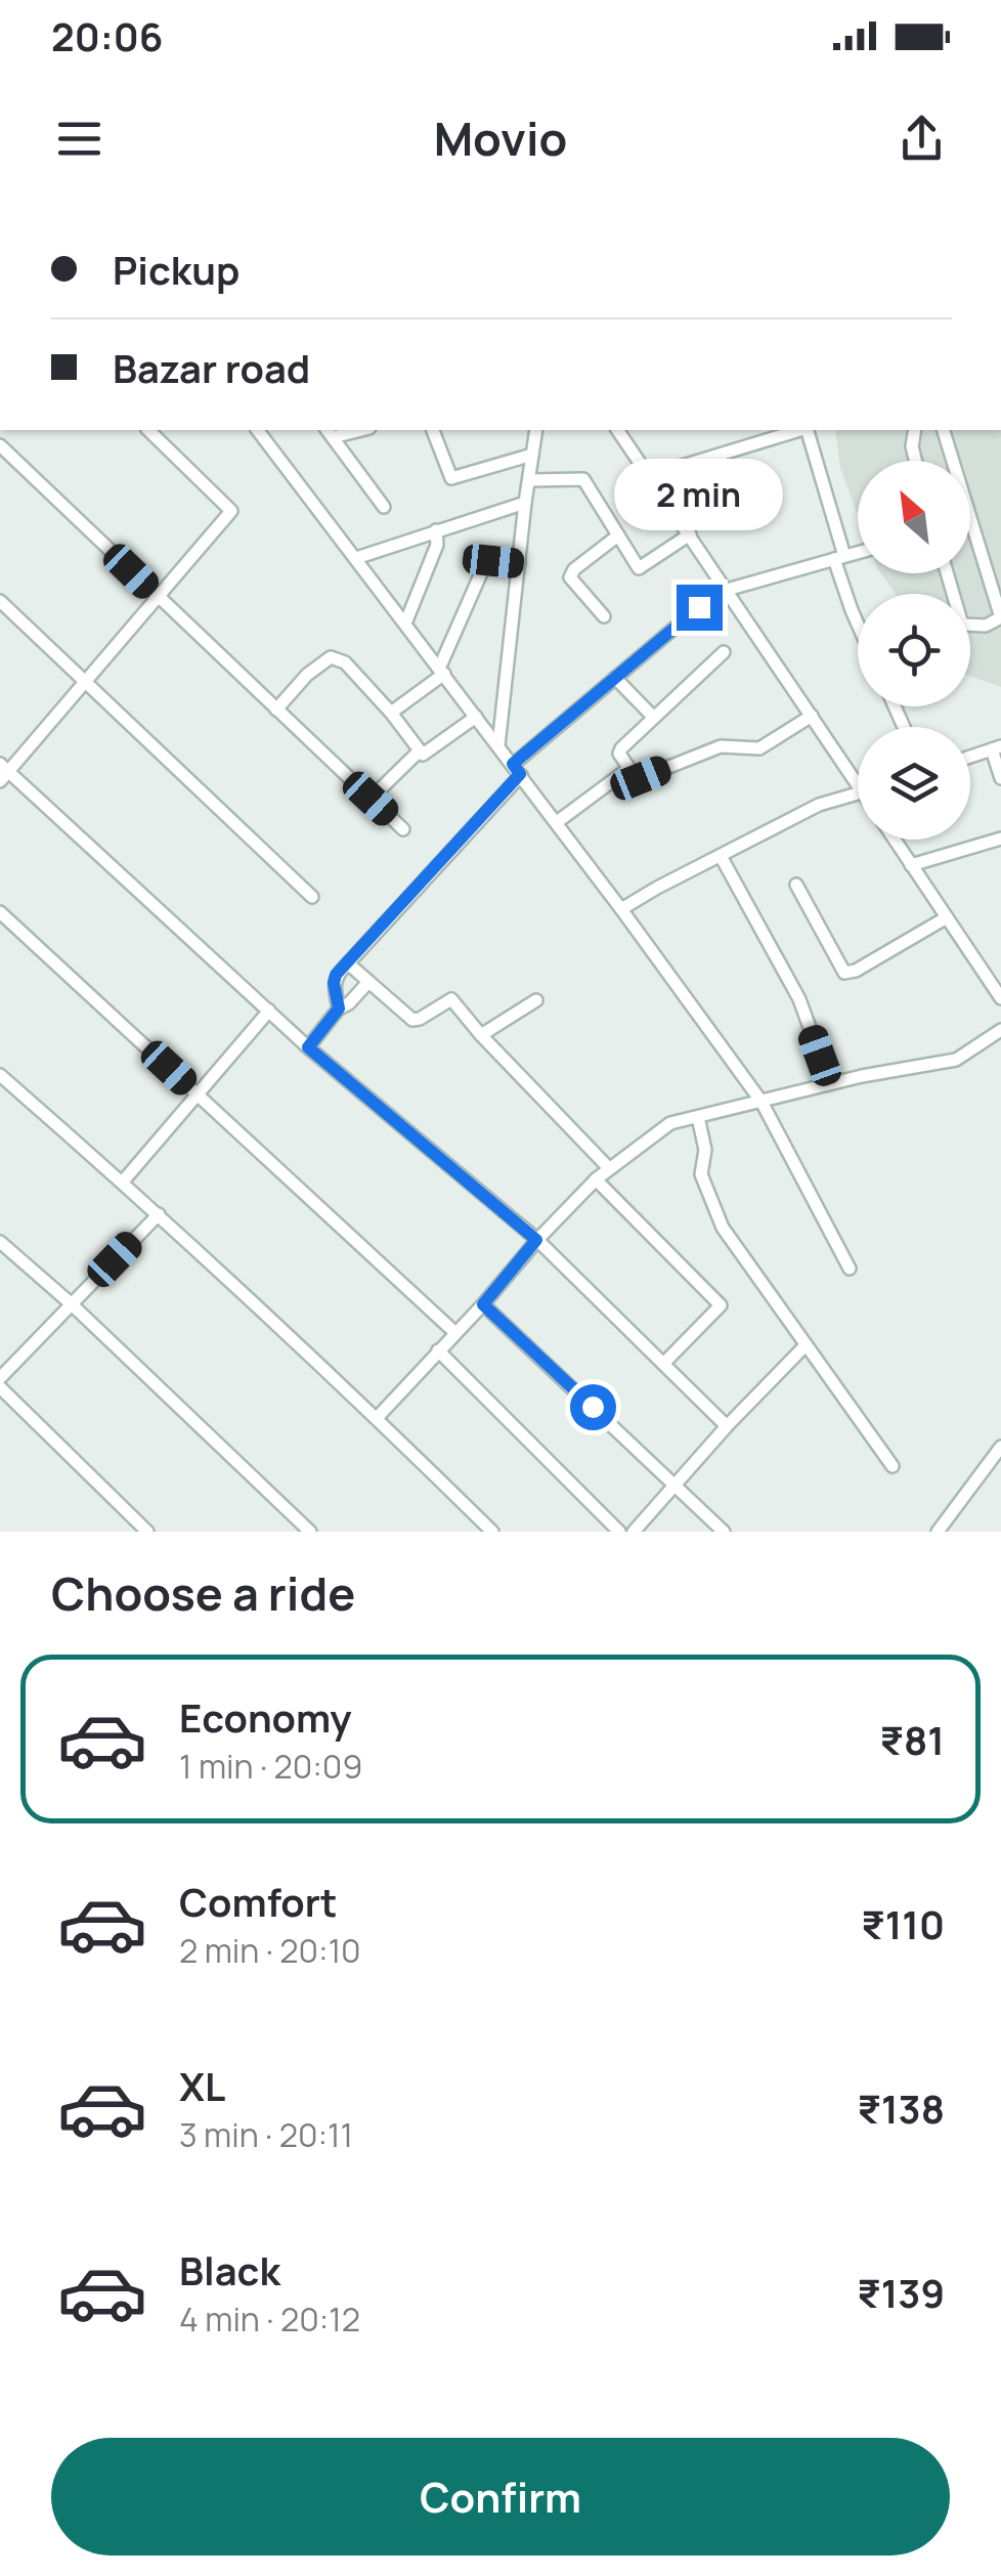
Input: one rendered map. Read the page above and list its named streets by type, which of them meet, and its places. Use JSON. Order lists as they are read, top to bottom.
{
  "north": "top left",
  "page": {
    "status": "20:06",
    "header": "Movio",
    "banner": ["Pickup", "Bazar road"],
    "bubble": "2 min",
    "heading": "Choose a ride",
    "list": [
      {
        "name": "Economy",
        "note": "1 min · 20:09",
        "value": "₹81"
      },
      {
        "name": "Comfort",
        "note": "2 min · 20:10",
        "value": "₹110"
      },
      {
        "name": "XL",
        "note": "3 min · 20:11",
        "value": "₹138"
      },
      {
        "name": "Black",
        "note": "4 min · 20:12",
        "value": "₹139"
      }
    ],
    "buttons": "Confirm"
  }
}
